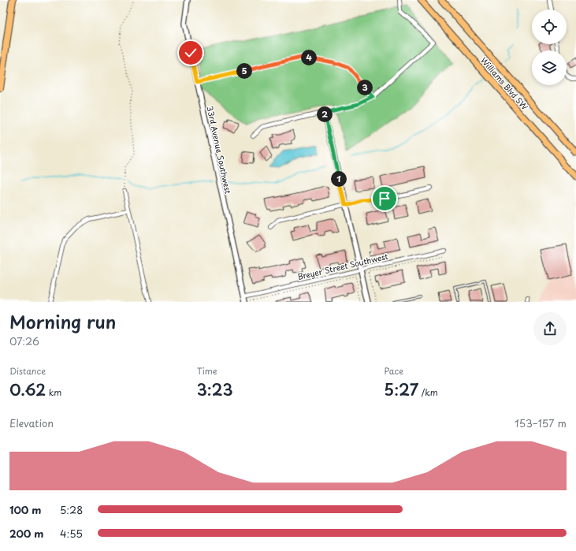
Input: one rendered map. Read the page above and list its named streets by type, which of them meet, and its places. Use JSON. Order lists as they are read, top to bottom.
{
  "streets": {
    "main road": ["Williams Blvd SW"],
    "street": ["33rd Avenue Southwest", "Breyer Street Southwest"]
  },
  "crossings": [
    ["33rd Avenue Southwest", "Breyer Street Southwest"]
  ],
  "page": {
    "pins": [
      "4",
      "5",
      "3",
      "2",
      "1"
    ],
    "heading": ["Morning run", "07:26"],
    "stats": [
      ["Distance", "0.62 km"],
      ["Time", "3:23"],
      ["Pace", "5:27 /km"]
    ],
    "chart": ["Elevation", "153–157 m"],
    "list": [
      {
        "name": "100 m",
        "note": "5:28"
      },
      {
        "name": "200 m",
        "note": "4:55"
      }
    ]
  }
}
